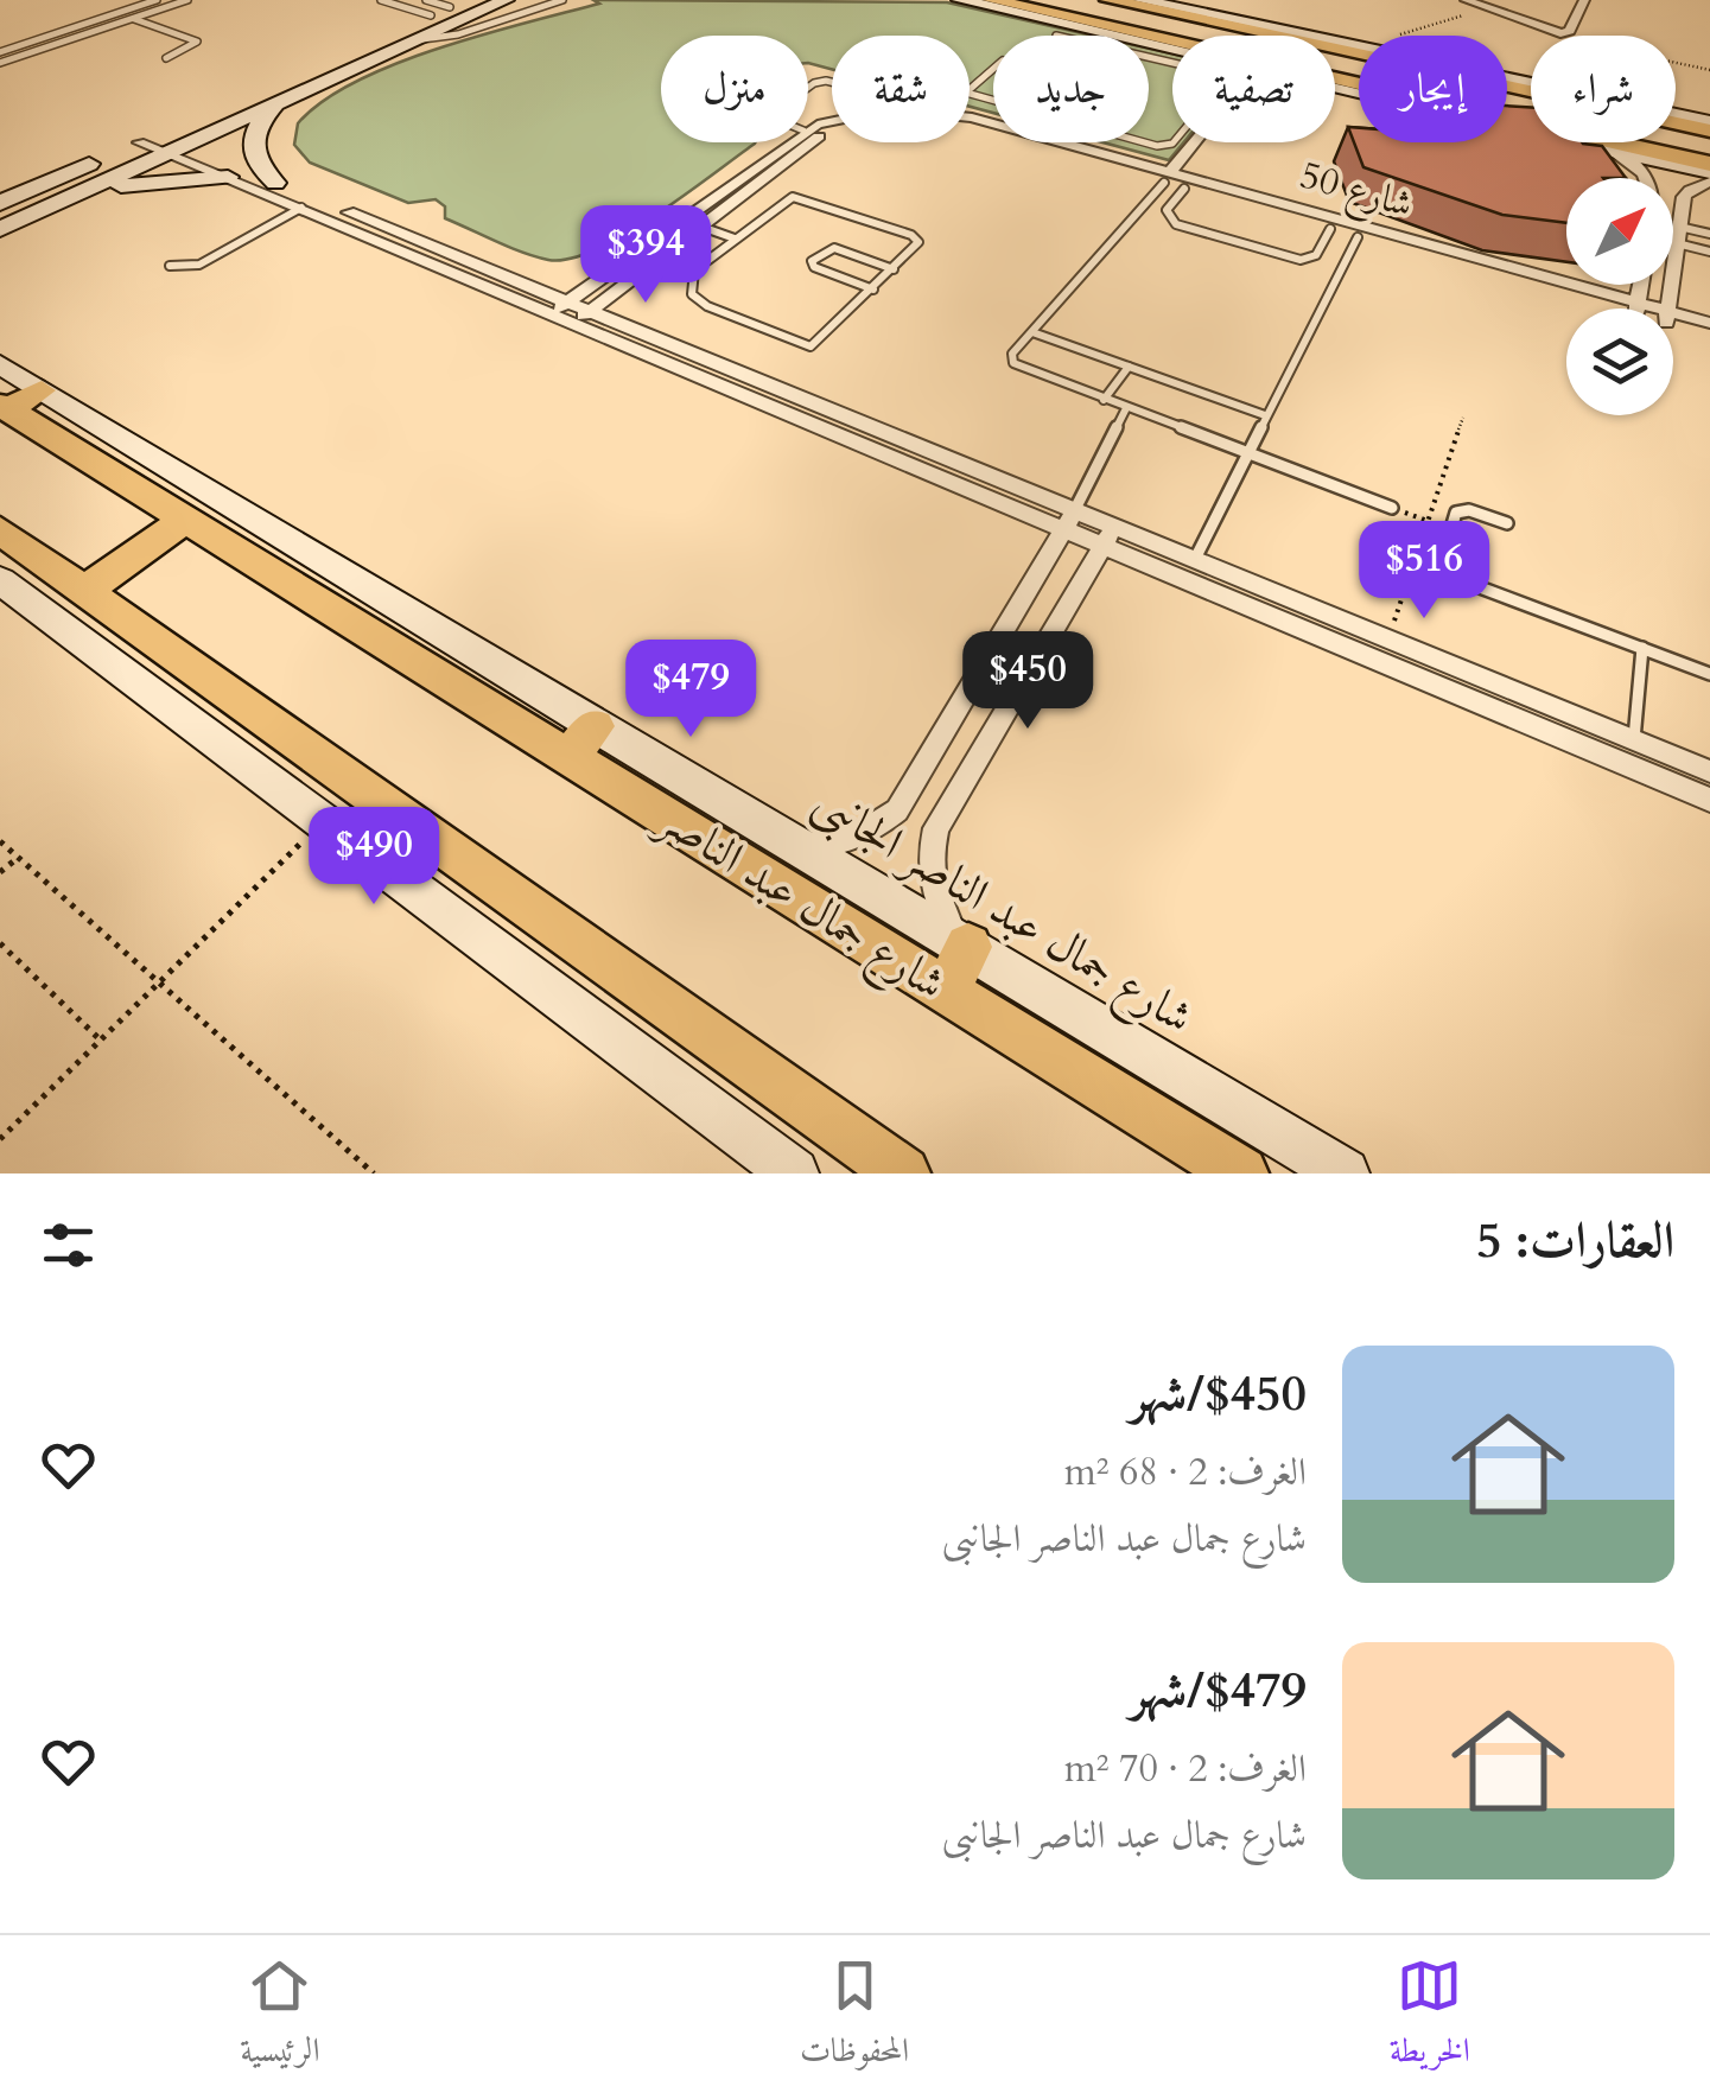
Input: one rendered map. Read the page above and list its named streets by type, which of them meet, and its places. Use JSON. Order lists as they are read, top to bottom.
{
  "streets": {
    "main road": ["شارع جمال عبد الناصر", "شارع جمال عبد الناصر الجانبى"],
    "street": ["شارع 50"]
  },
  "crossings": [
    ["شارع جمال عبد الناصر", "شارع جمال عبد الناصر الجانبى"]
  ],
  "north": "top right",
  "page": {
    "chip": [
      "شراء",
      "إيجار",
      "تصفية",
      "جديد",
      "شقة",
      "منزل"
    ],
    "price": [
      "$394",
      "$516",
      "$450",
      "$479",
      "$490"
    ],
    "heading": "العقارات: 5",
    "list": [
      {
        "name": "$450/شهر",
        "note": "الغرف: 2 · 68 m² · شارع جمال عبد الناصر الجانبى"
      },
      {
        "name": "$479/شهر",
        "note": "الغرف: 2 · 70 m² · شارع جمال عبد الناصر الجانبى"
      }
    ],
    "tabs": ["الخريطة", "المحفوظات", "الرئيسية"]
  }
}
